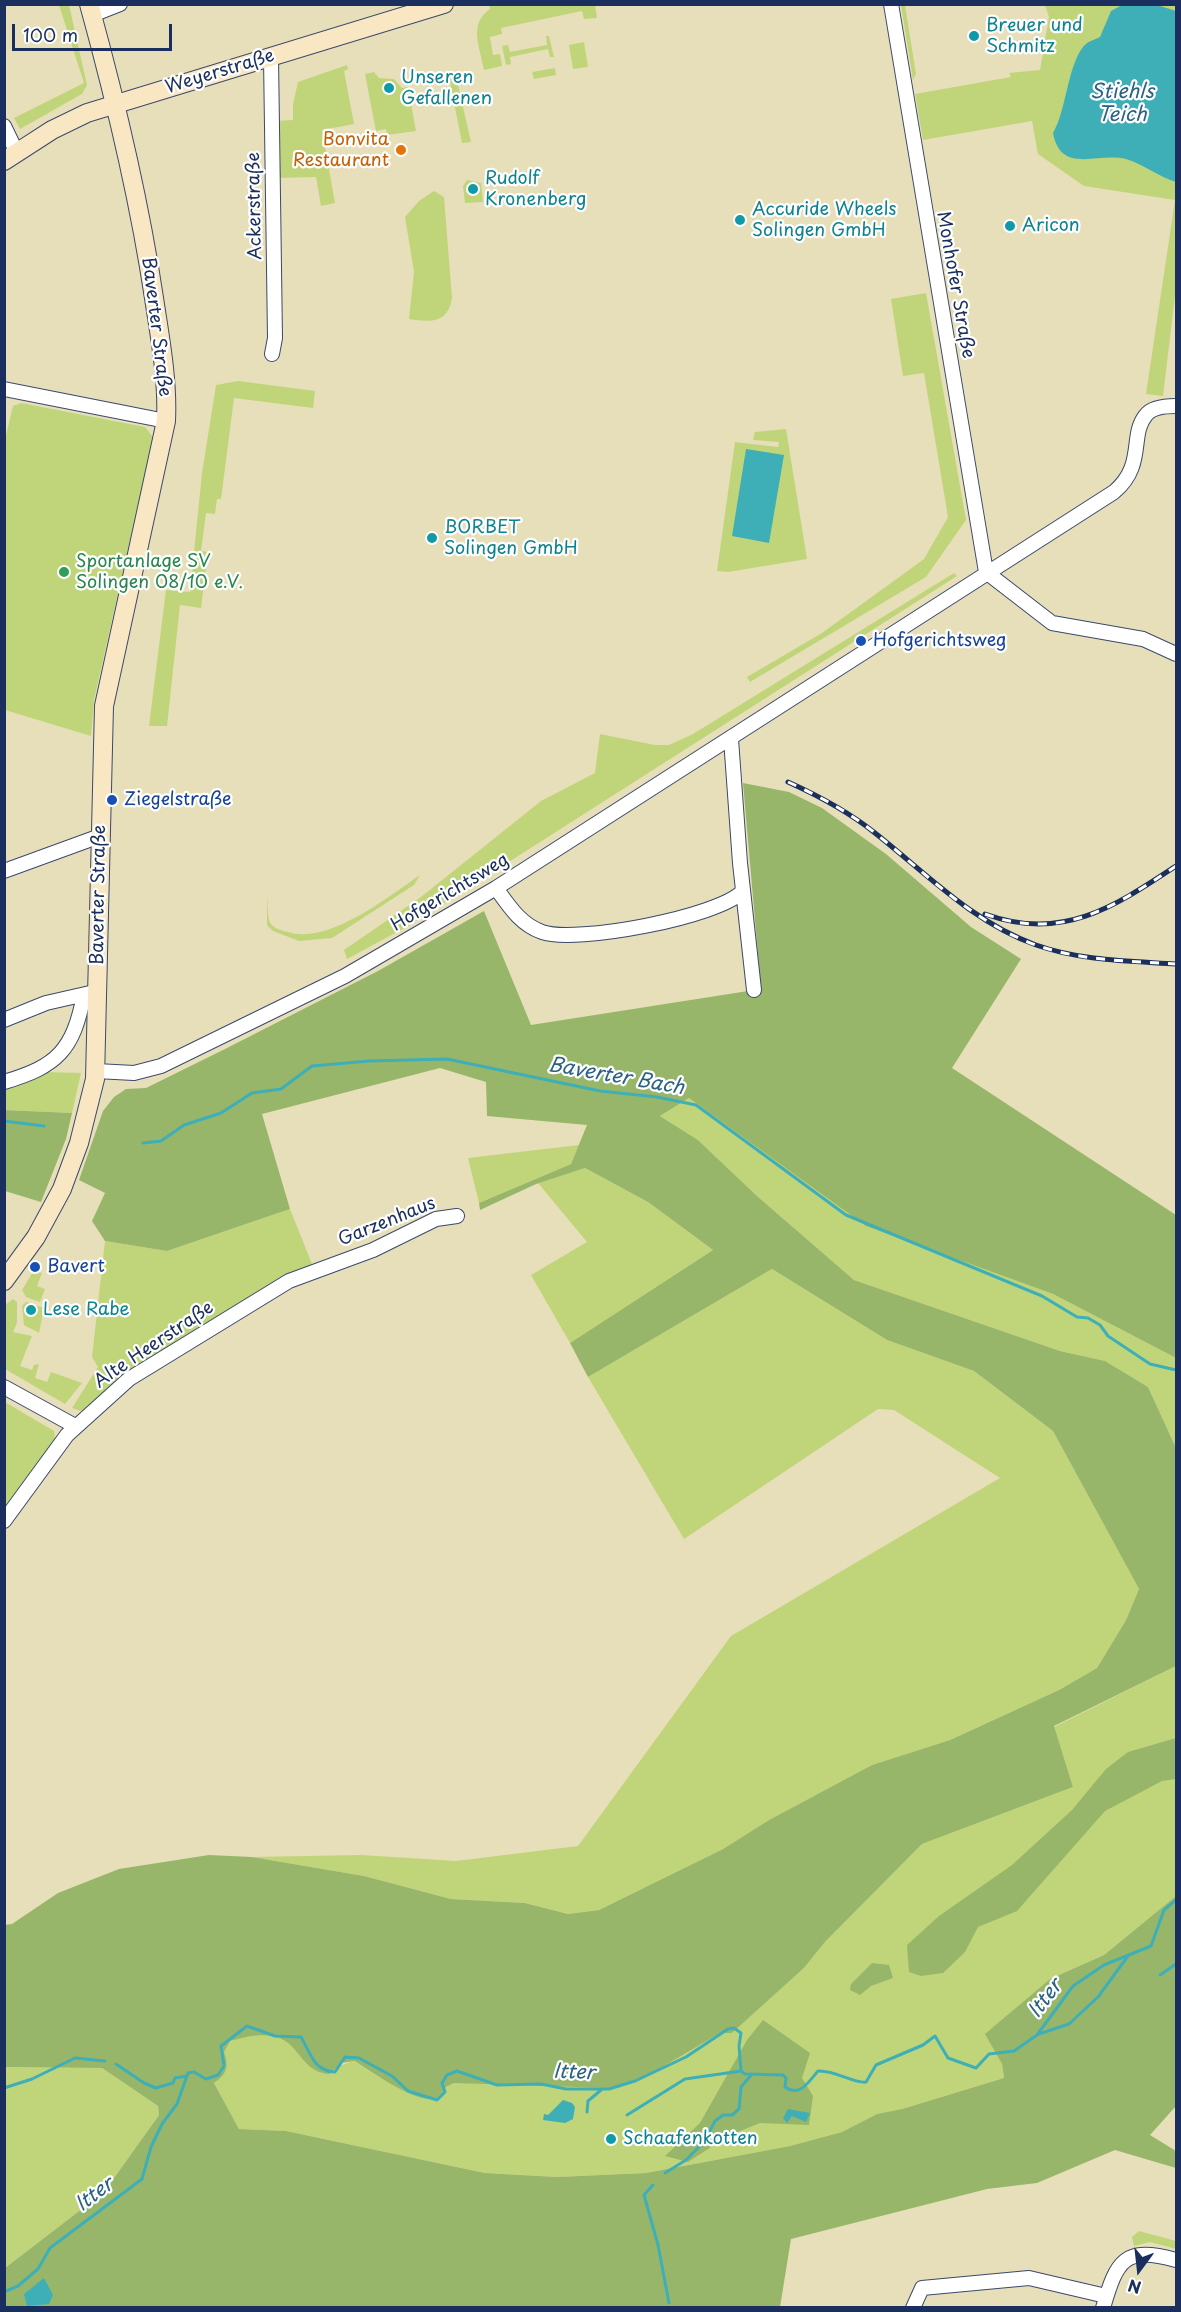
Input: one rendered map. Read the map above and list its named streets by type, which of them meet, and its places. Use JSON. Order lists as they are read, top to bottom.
{
  "streets": {
    "main road": ["Weyerstraße", "Baverter Straße"],
    "street": [
      "Ackerstraße",
      "Monhofer Straße",
      "Hofgerichtsweg",
      "Garzenhaus",
      "Alte Heerstraße"
    ]
  },
  "crossings": [
    ["Weyerstraße", "Ackerstraße"],
    ["Weyerstraße", "Baverter Straße"],
    ["Monhofer Straße", "Hofgerichtsweg"],
    ["Baverter Straße", "Hofgerichtsweg"],
    ["Garzenhaus", "Alte Heerstraße"]
  ],
  "water": ["Stiehls Teich", "Baverter Bach", "Itter"],
  "places": [
    "Breuer und Schmitz",
    "Unseren Gefallenen",
    "Bonvita Restaurant",
    "Rudolf Kronenberg",
    "Accuride Wheels Solingen GmbH",
    "Aricon",
    "BORBET Solingen GmbH",
    "Sportanlage SV Solingen 08/10 e.V.",
    "Hofgerichtsweg",
    "Ziegelstraße",
    "Bavert",
    "Lese Rabe",
    "Schaafenkotten"
  ],
  "scale_bar": "100 m",
  "north": "bottom"
}
